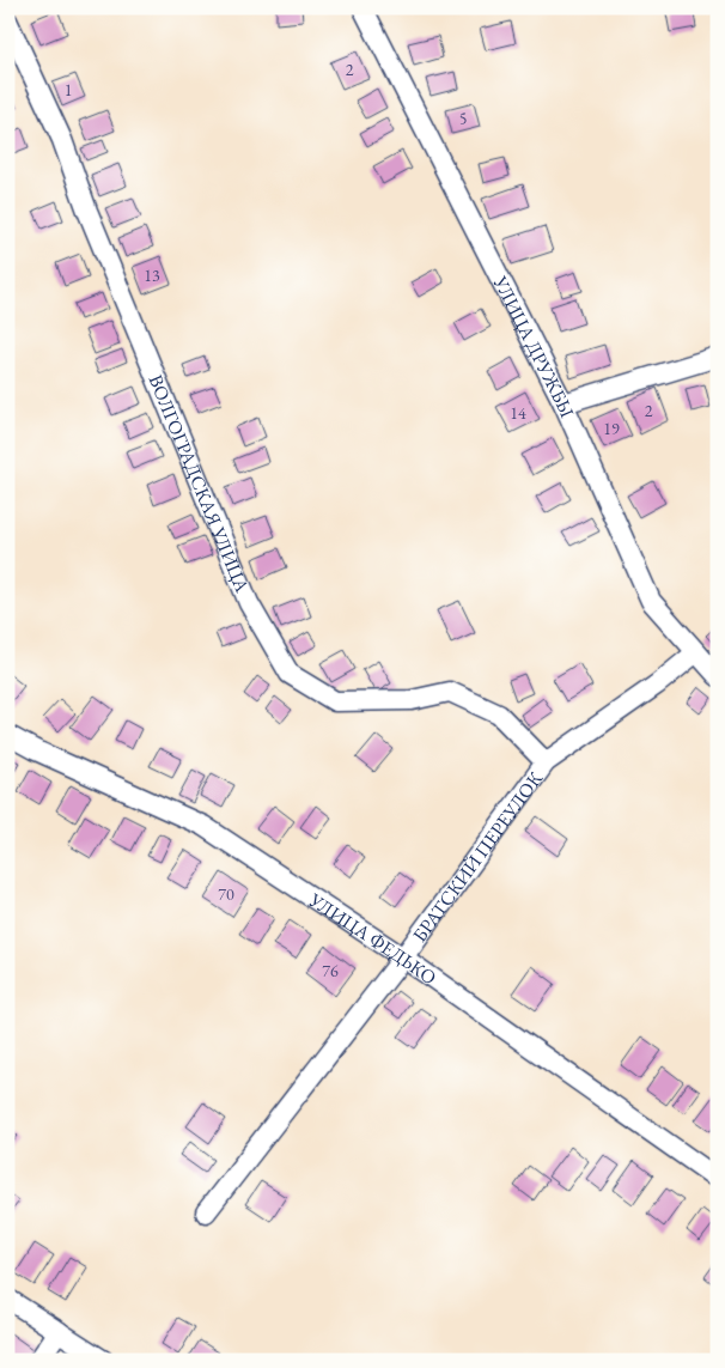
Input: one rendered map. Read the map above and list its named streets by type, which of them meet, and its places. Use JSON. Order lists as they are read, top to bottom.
{
  "streets": {
    "street": [
      "УЛИЦА ДРУЖБЫ",
      "ВОЛГОГРАДСКАЯ УЛИЦА",
      "БРАТСКИЙ ПЕРЕУЛОК",
      "УЛИЦА ФЕДЬКО"
    ]
  },
  "crossings": [
    ["УЛИЦА ДРУЖБЫ", "БРАТСКИЙ ПЕРЕУЛОК"],
    ["ВОЛГОГРАДСКАЯ УЛИЦА", "БРАТСКИЙ ПЕРЕУЛОК"],
    ["БРАТСКИЙ ПЕРЕУЛОК", "УЛИЦА ФЕДЬКО"]
  ],
  "house_numbers": [
    "2",
    "1",
    "5",
    "13",
    "2",
    "14",
    "19",
    "70",
    "76"
  ]
}
